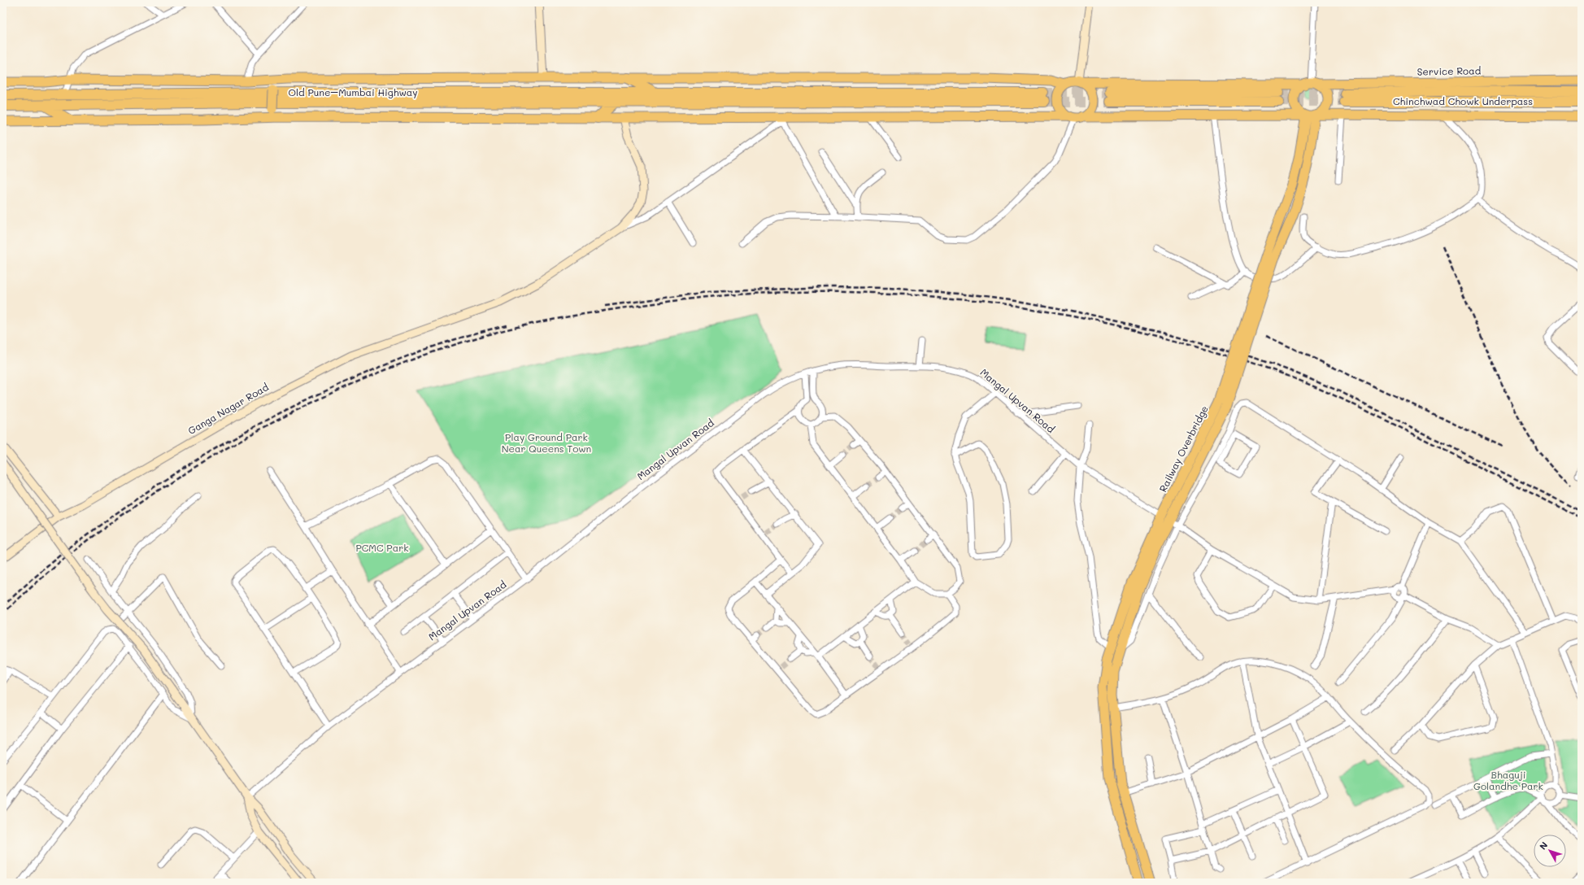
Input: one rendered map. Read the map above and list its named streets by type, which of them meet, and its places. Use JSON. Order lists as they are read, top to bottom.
{
  "streets": {
    "highway": ["Old Pune–Mumbai Highway", "Chinchwad Chowk Underpass"],
    "main road": ["Service Road", "Ganga Nagar Road", "Railway Overbridge"],
    "street": ["Mangal Upvan Road"]
  },
  "crossings": [
    ["Service Road", "Railway Overbridge"]
  ],
  "parks": ["Play Ground Park Near Queens Town", "PCMC Park", "Bhaguji Golandhe Park"],
  "north": "top left"
}
